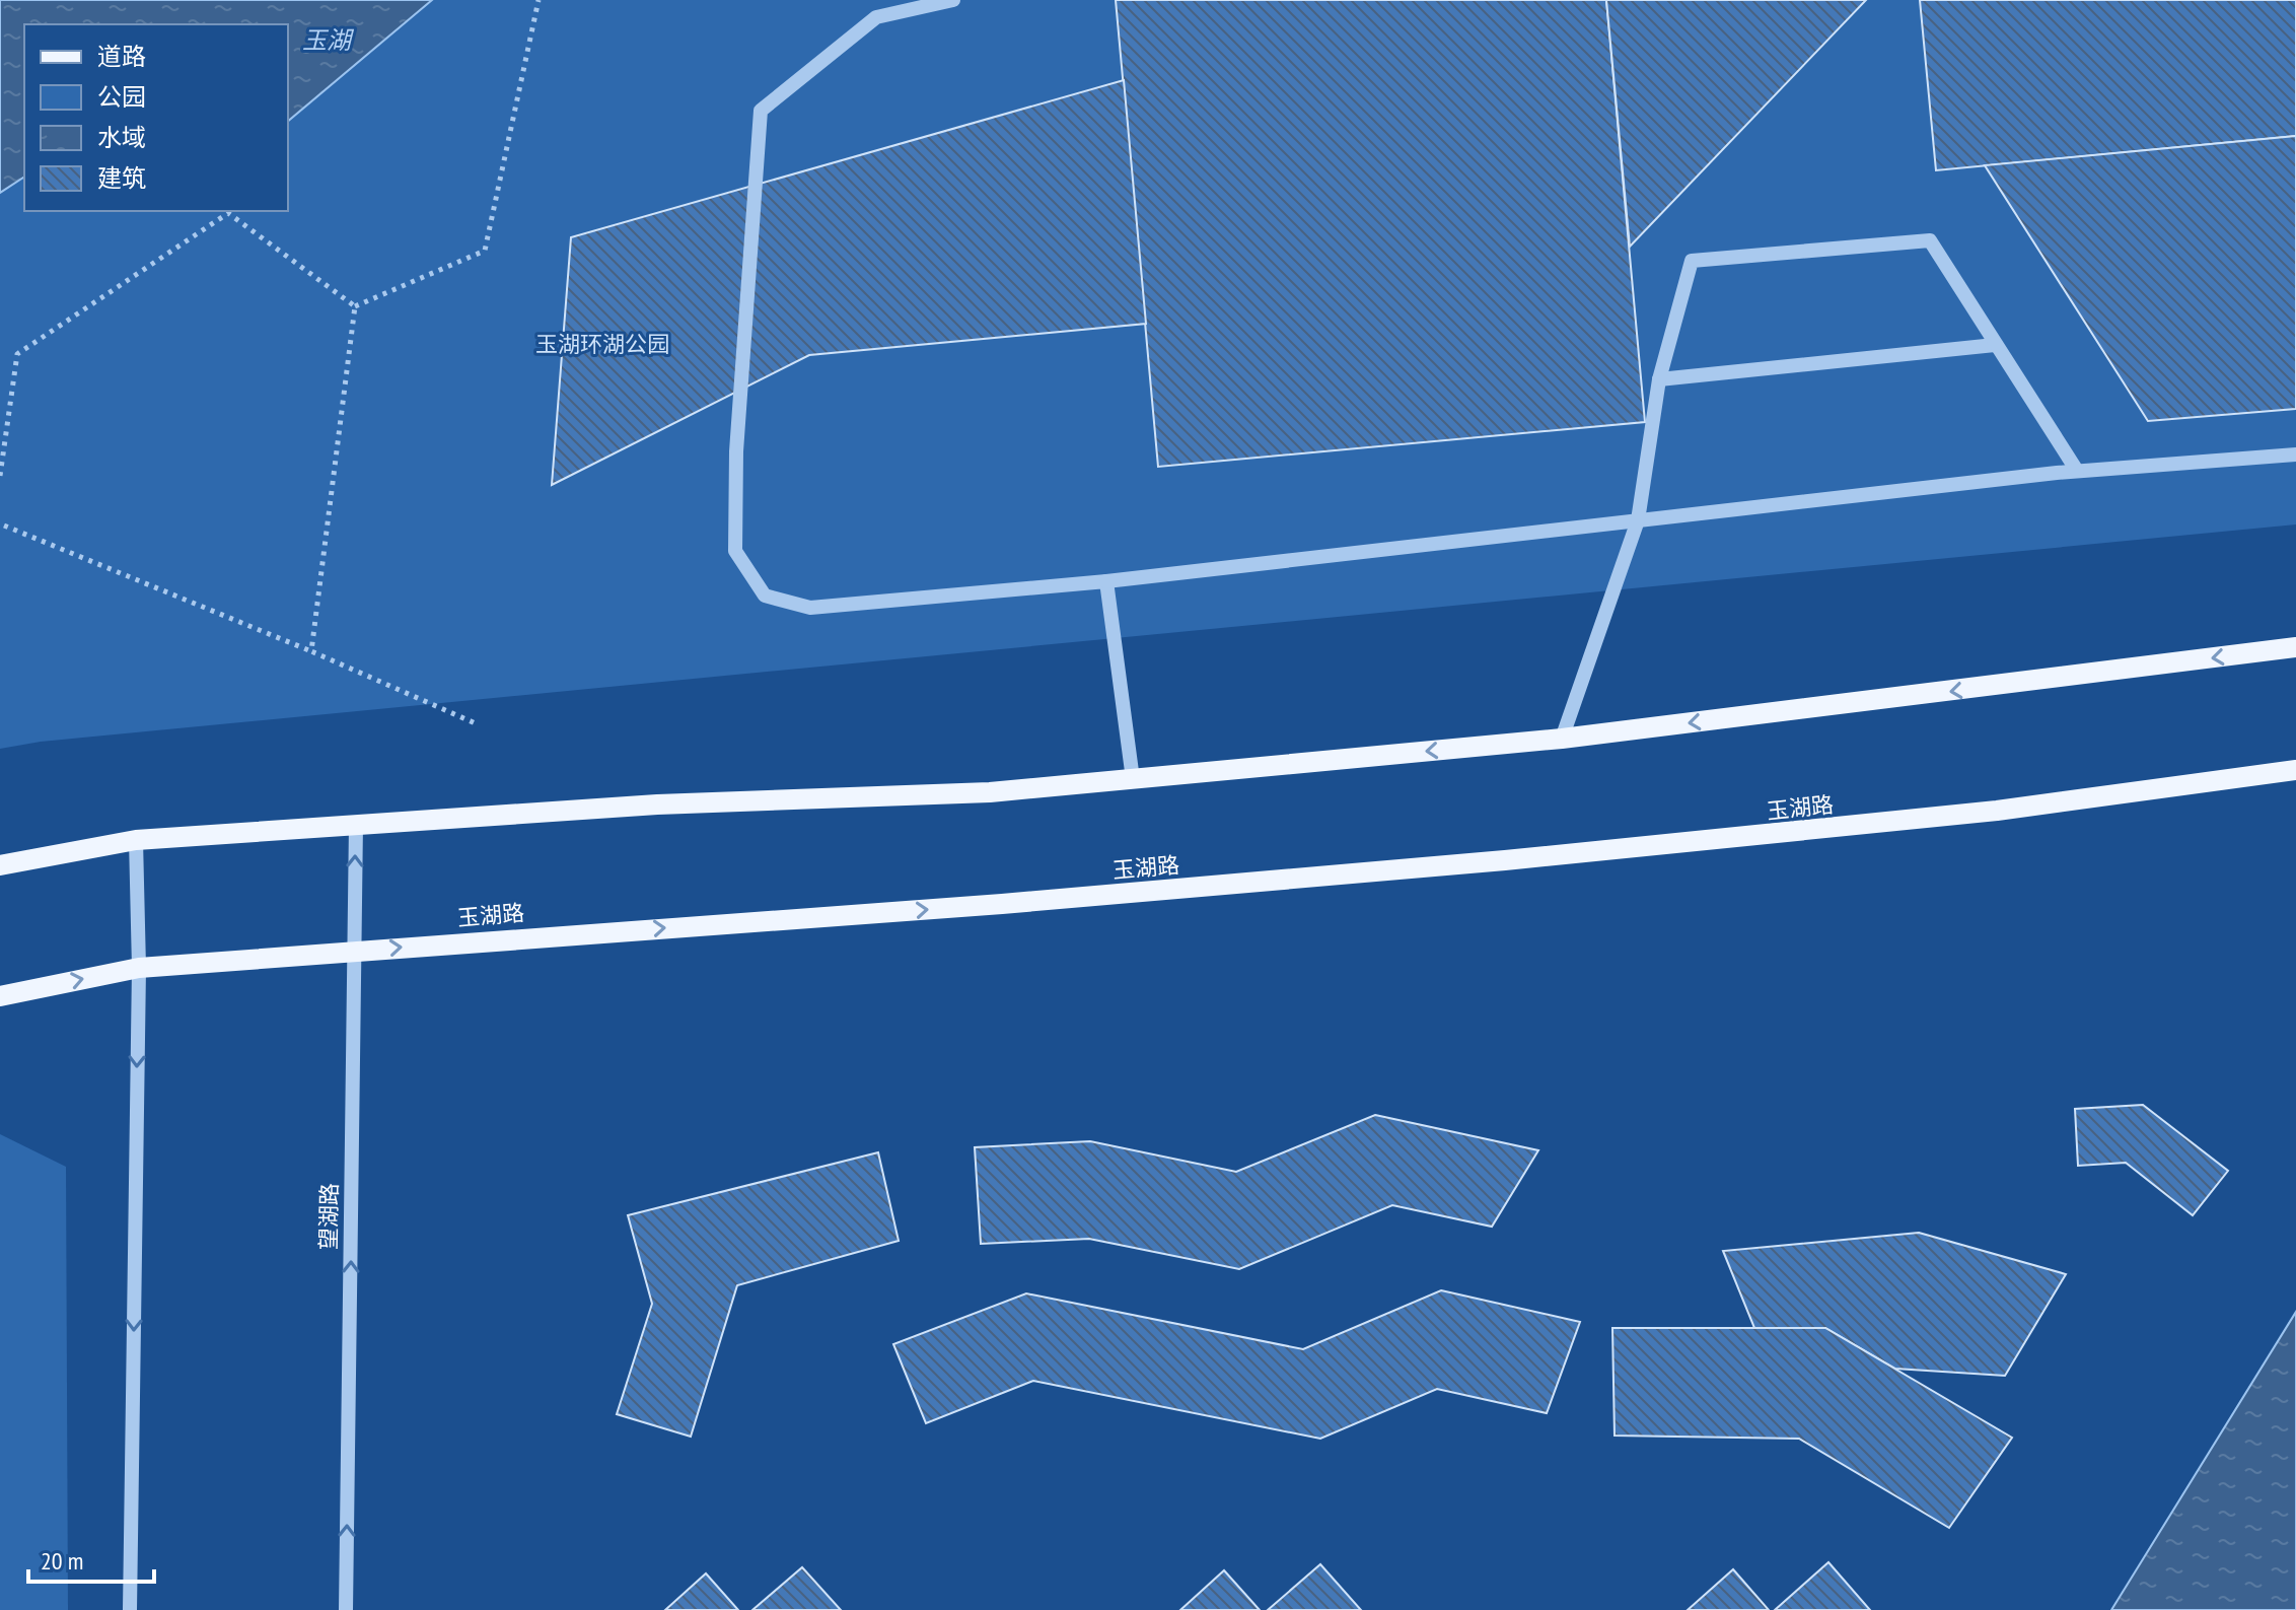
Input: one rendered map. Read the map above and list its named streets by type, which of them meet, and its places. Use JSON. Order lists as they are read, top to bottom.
{
  "streets": {
    "main road": ["玉湖路"],
    "street": ["望湖路"]
  },
  "crossings": [
    ["玉湖路", "望湖路"]
  ],
  "one_way": ["望湖路"],
  "water": ["玉湖"],
  "parks": ["玉湖环湖公园"],
  "legend": [
    "道路",
    "公园",
    "水域",
    "建筑"
  ],
  "scale_bar": "20 m"
}
